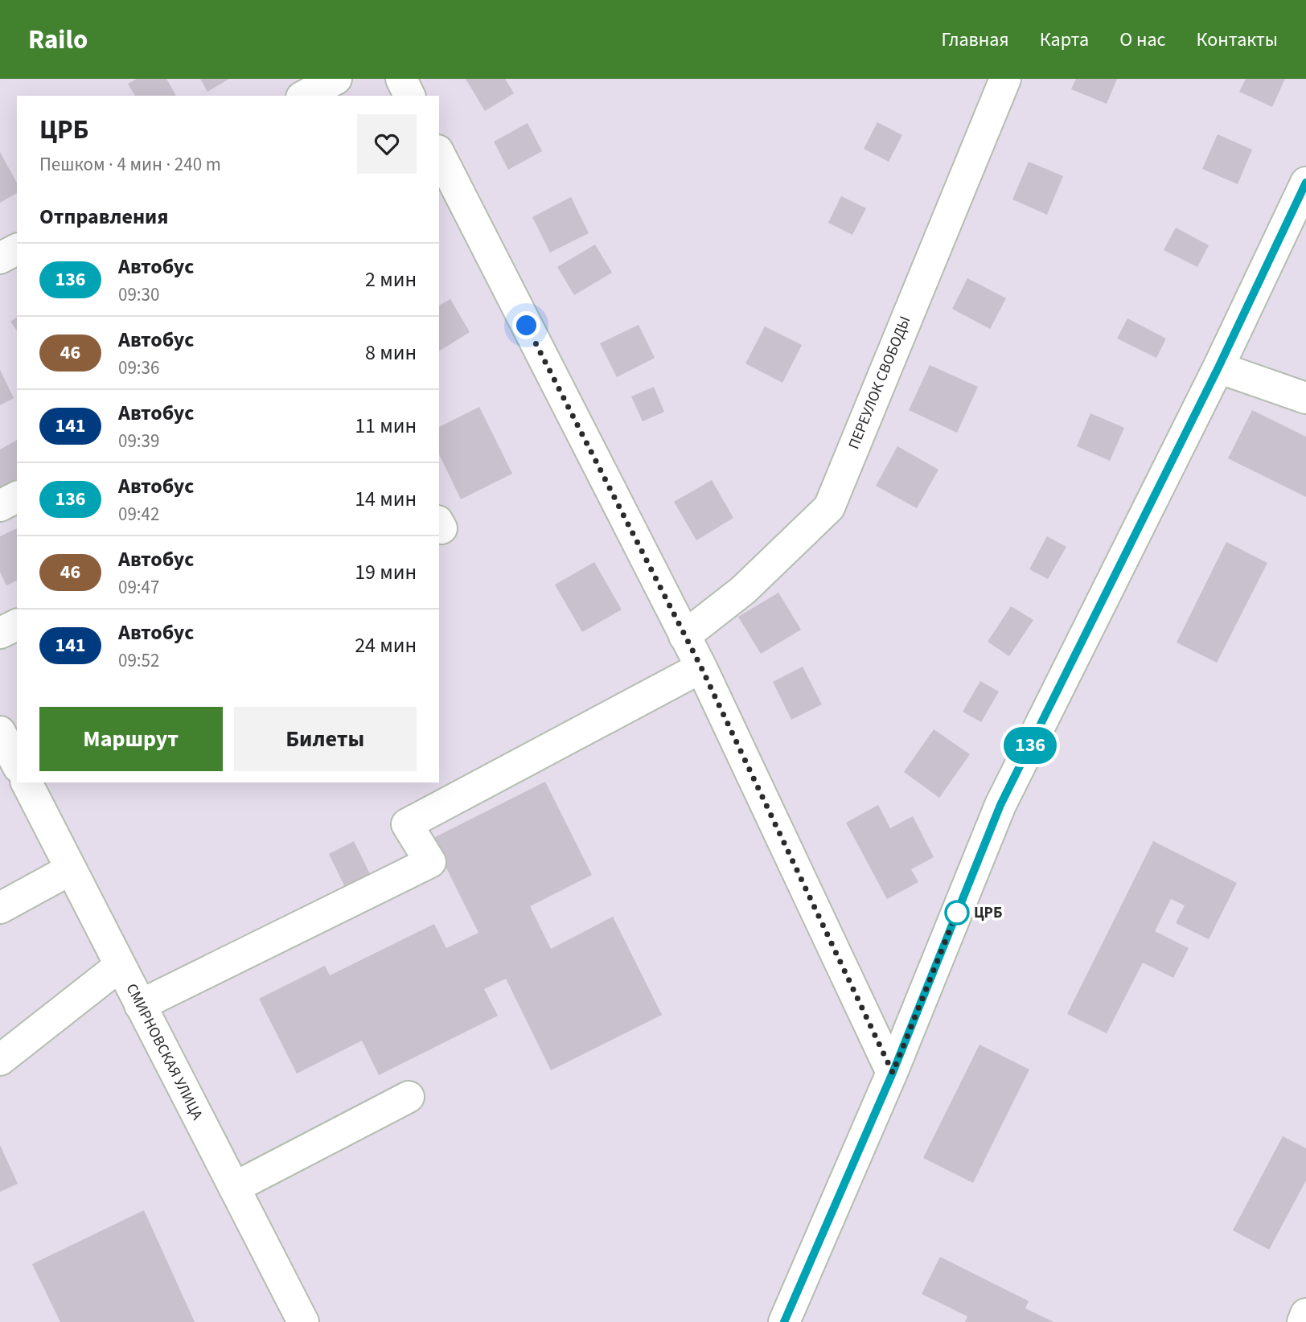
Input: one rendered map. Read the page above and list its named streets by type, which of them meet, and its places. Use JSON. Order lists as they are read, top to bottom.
{
  "streets": {
    "street": ["ПЕРЕУЛОК СВОБОДЫ", "СМИРНОВСКАЯ УЛИЦА"]
  },
  "places": ["ЦРБ"],
  "lines": ["bus line 136"],
  "page": {
    "header": "Railo",
    "nav": [
      "Главная",
      "Карта",
      "О нас",
      "Контакты"
    ],
    "on_map": "136",
    "heading": [
      ["ЦРБ", "Пешком · 4 мин · 240 m"],
      "Отправления"
    ],
    "list": [
      {
        "mark": "136",
        "name": "Автобус",
        "note": "09:30",
        "value": "2 мин"
      },
      {
        "mark": "46",
        "name": "Автобус",
        "note": "09:36",
        "value": "8 мин"
      },
      {
        "mark": "141",
        "name": "Автобус",
        "note": "09:39",
        "value": "11 мин"
      },
      {
        "mark": "136",
        "name": "Автобус",
        "note": "09:42",
        "value": "14 мин"
      },
      {
        "mark": "46",
        "name": "Автобус",
        "note": "09:47",
        "value": "19 мин"
      },
      {
        "mark": "141",
        "name": "Автобус",
        "note": "09:52",
        "value": "24 мин"
      }
    ],
    "buttons": ["Маршрут", "Билеты"]
  }
}
